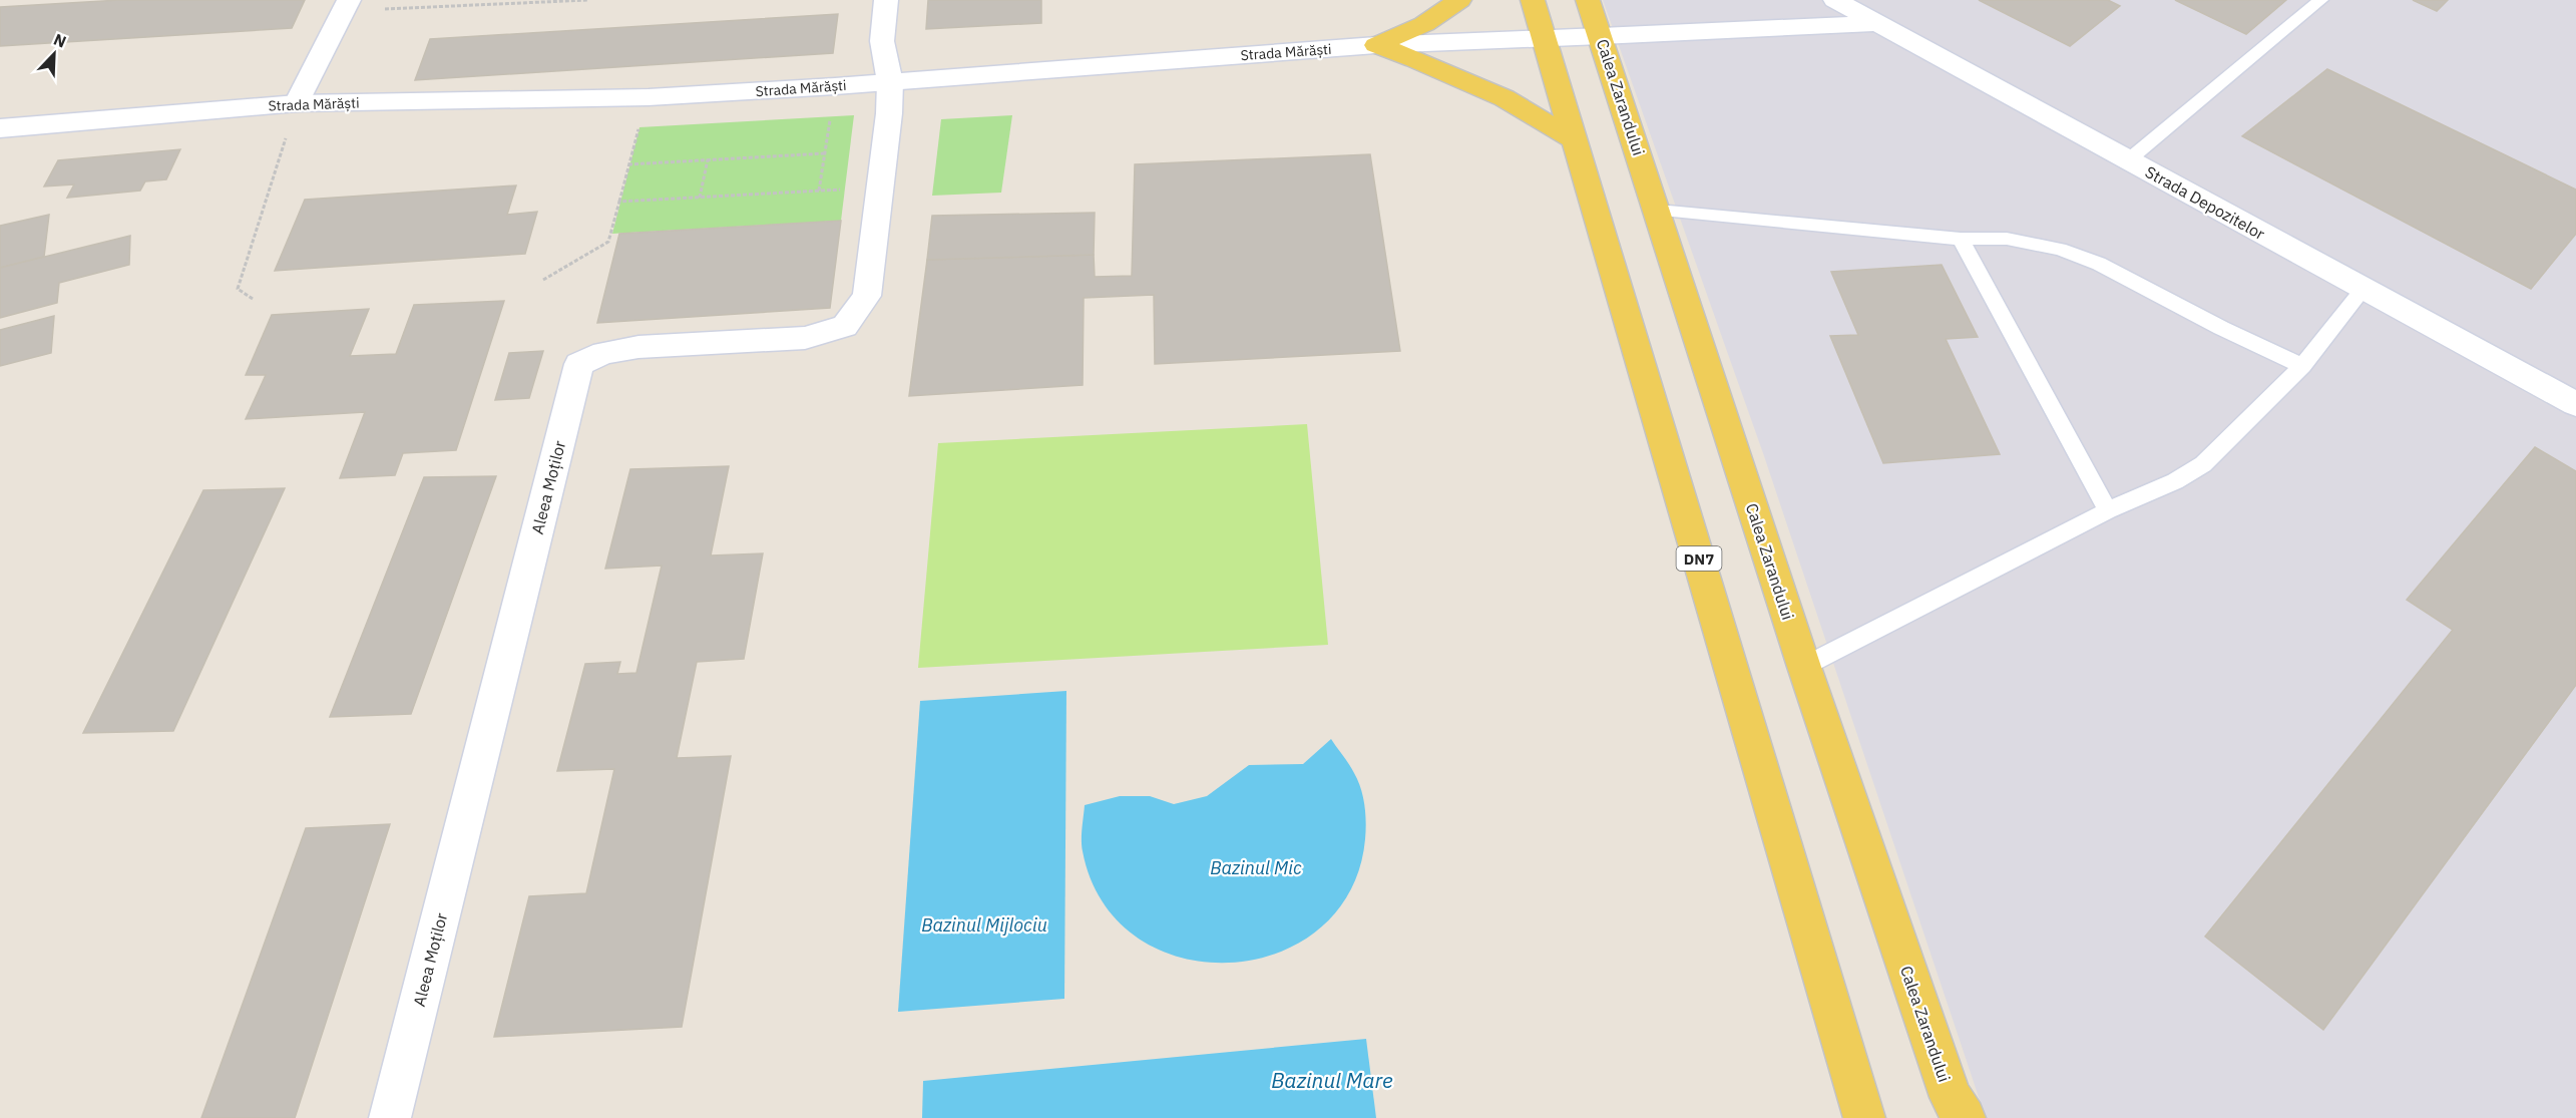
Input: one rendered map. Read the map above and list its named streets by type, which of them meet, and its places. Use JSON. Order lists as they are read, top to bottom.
{
  "streets": {
    "main road": ["Calea Zarandului", "DN7"],
    "street": ["Strada Mărăști", "Strada Depozitelor", "Aleea Moților"]
  },
  "crossings": [
    ["Strada Mărăști", "Calea Zarandului"],
    ["Strada Mărăști", "Strada Depozitelor"],
    ["Strada Mărăști", "Aleea Moților"],
    ["Strada Mărăști", "DN7"]
  ],
  "water": ["Bazinul Mic", "Bazinul Mijlociu", "Bazinul Mare"],
  "north": "top right"
}
